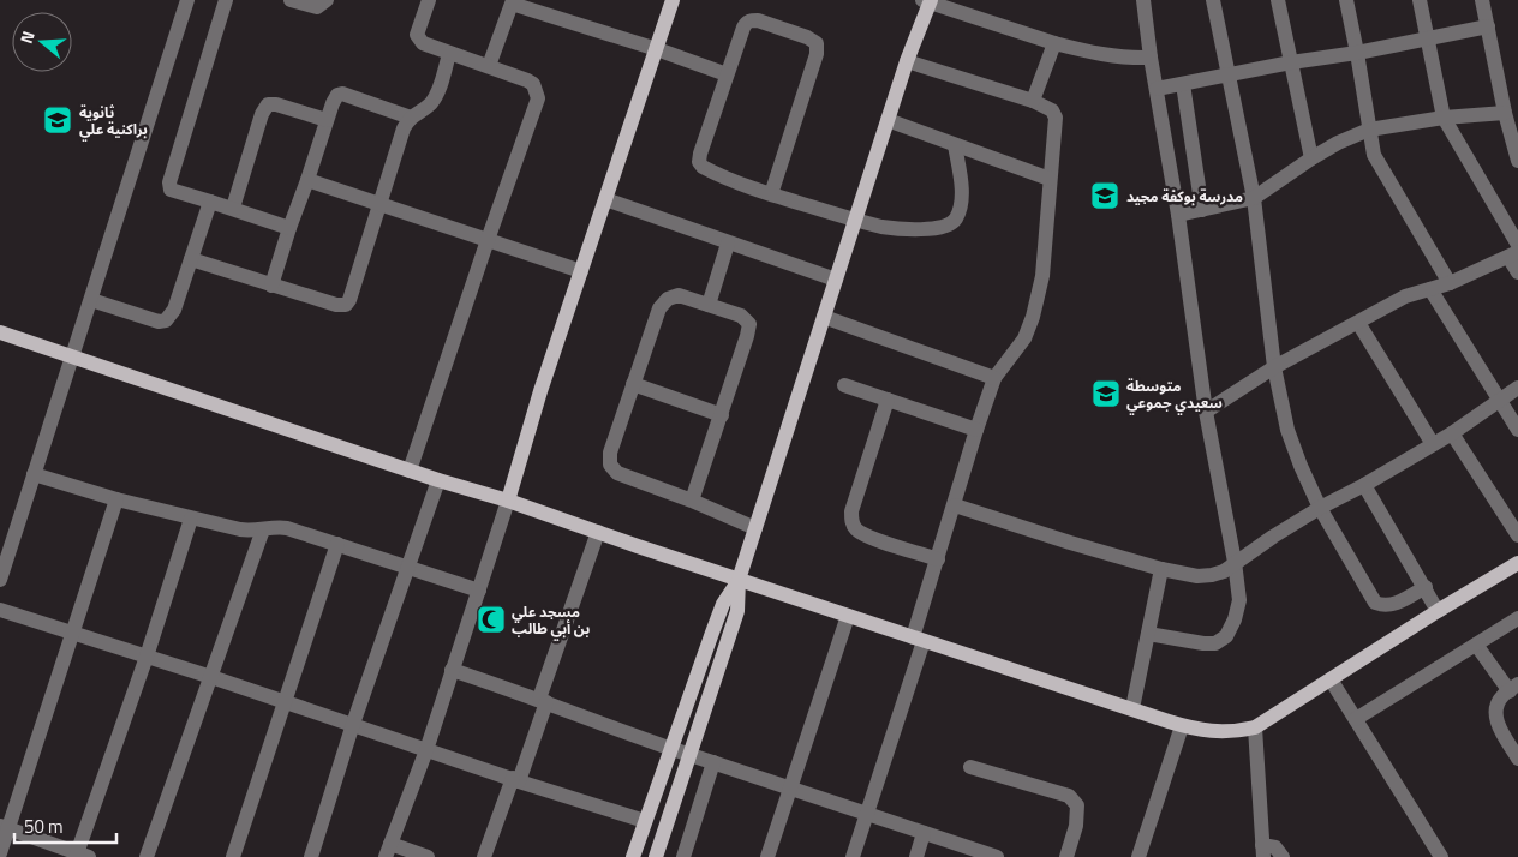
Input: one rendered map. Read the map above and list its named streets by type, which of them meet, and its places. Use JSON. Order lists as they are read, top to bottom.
{
  "places": {
    "school or university": ["ثانوية براكنية علي", "مدرسة بوكفة مجيد", "متوسطة سعيدي جموعي"],
    "mosque": ["مسجد علي بن أبي طالب"]
  },
  "scale_bar": "50 m",
  "north": "left"
}
